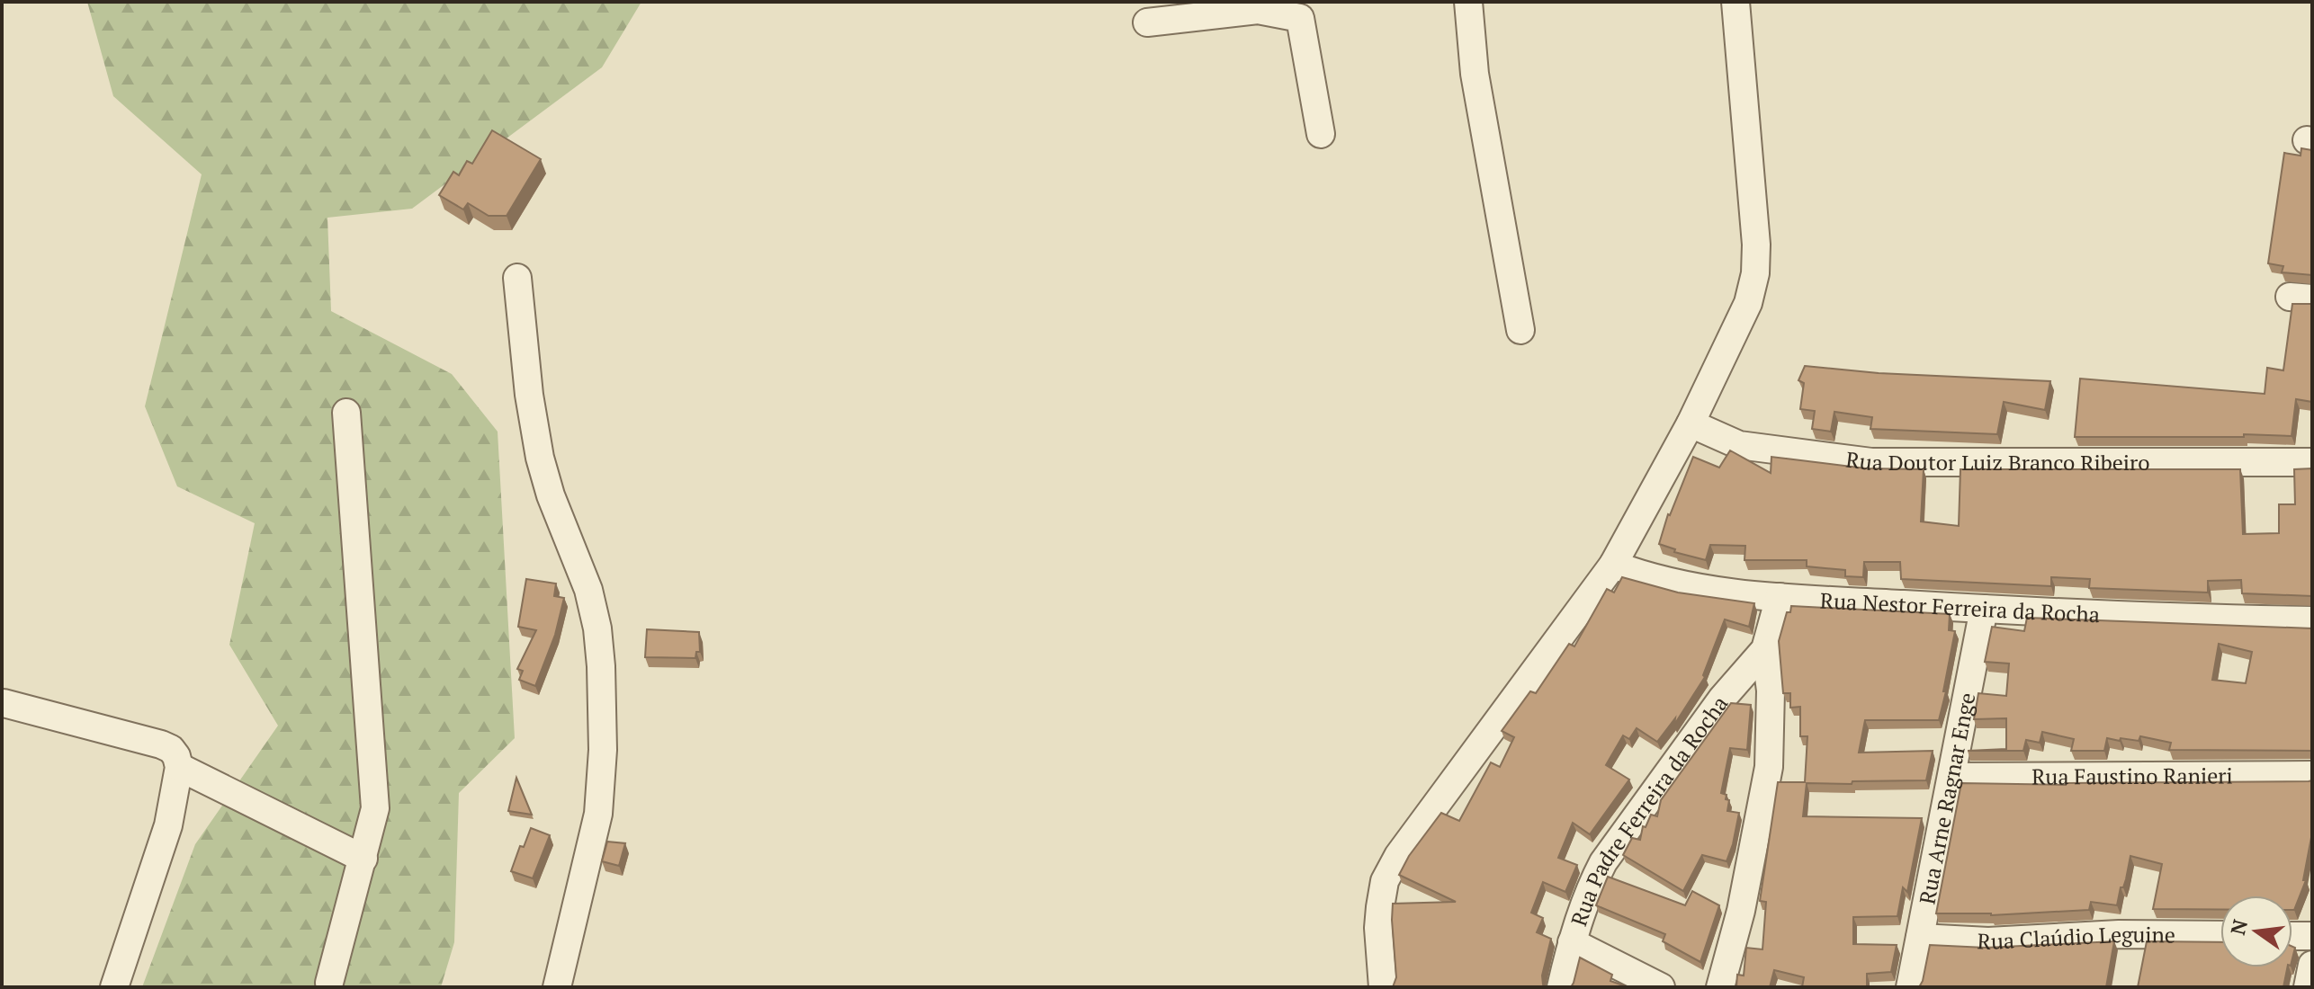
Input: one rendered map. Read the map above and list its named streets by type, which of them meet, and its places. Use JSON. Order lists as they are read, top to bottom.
{
  "streets": {
    "street": [
      "Rua Doutor Luiz Branco Ribeiro",
      "Rua Nestor Ferreira da Rocha",
      "Rua Faustino Ranieri",
      "Rua Arne Ragnar Enge",
      "Rua Padre Ferreira da Rocha",
      "Rua Claúdio Leguine"
    ]
  },
  "crossings": [
    ["Rua Nestor Ferreira da Rocha", "Rua Arne Ragnar Enge"],
    ["Rua Nestor Ferreira da Rocha", "Rua Padre Ferreira da Rocha"],
    ["Rua Faustino Ranieri", "Rua Arne Ragnar Enge"],
    ["Rua Arne Ragnar Enge", "Rua Claúdio Leguine"]
  ],
  "north": "left"
}
